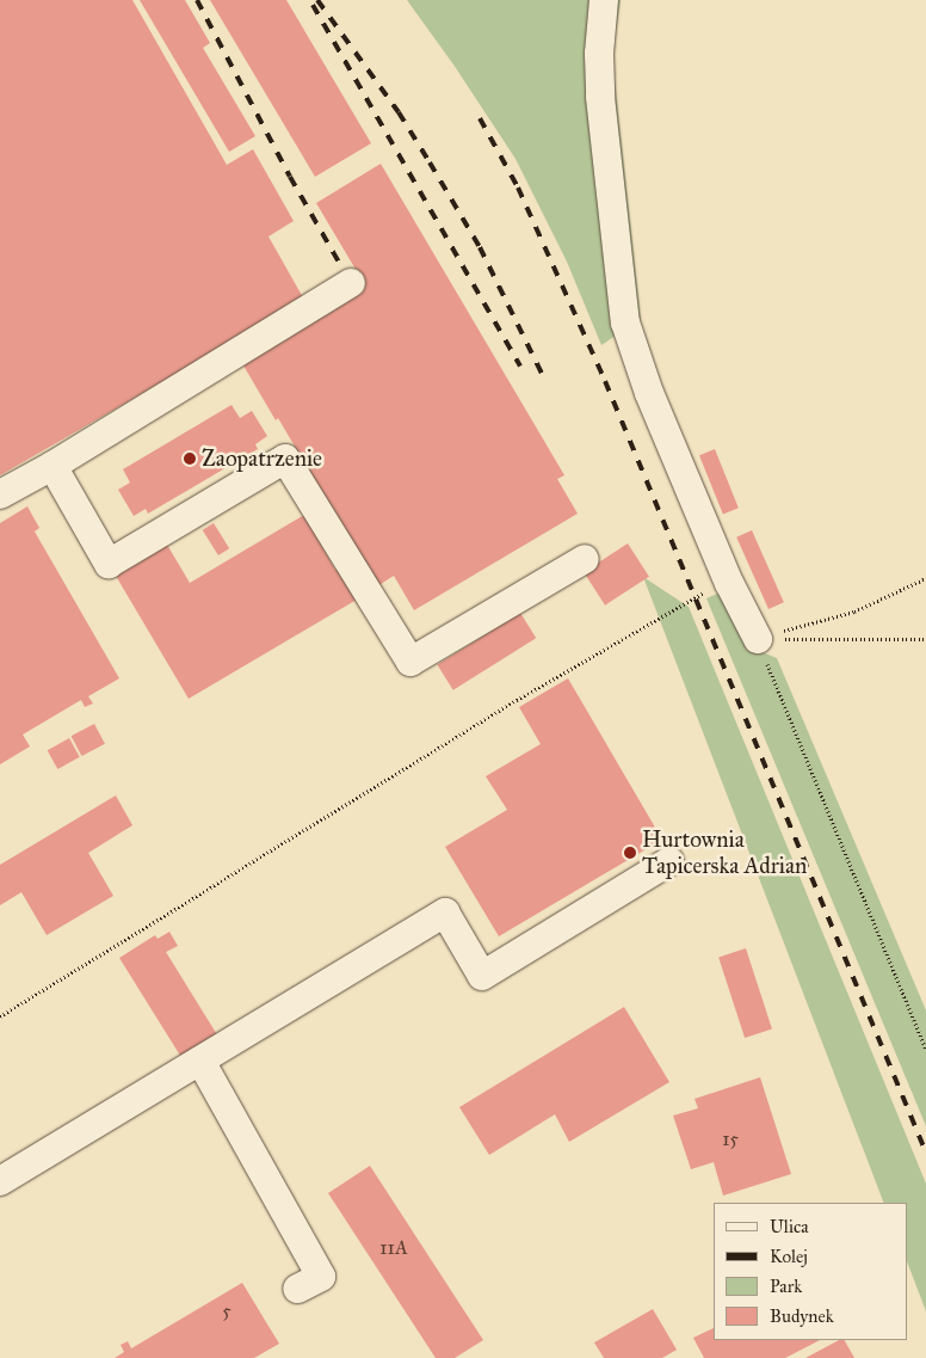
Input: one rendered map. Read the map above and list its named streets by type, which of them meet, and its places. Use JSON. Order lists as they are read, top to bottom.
{
  "places": ["Zaopatrzenie", "Hurtownia Tapicerska Adrian"],
  "house_numbers": ["15", "11A", "5"],
  "legend": [
    "Ulica",
    "Kolej",
    "Park",
    "Budynek"
  ]
}
